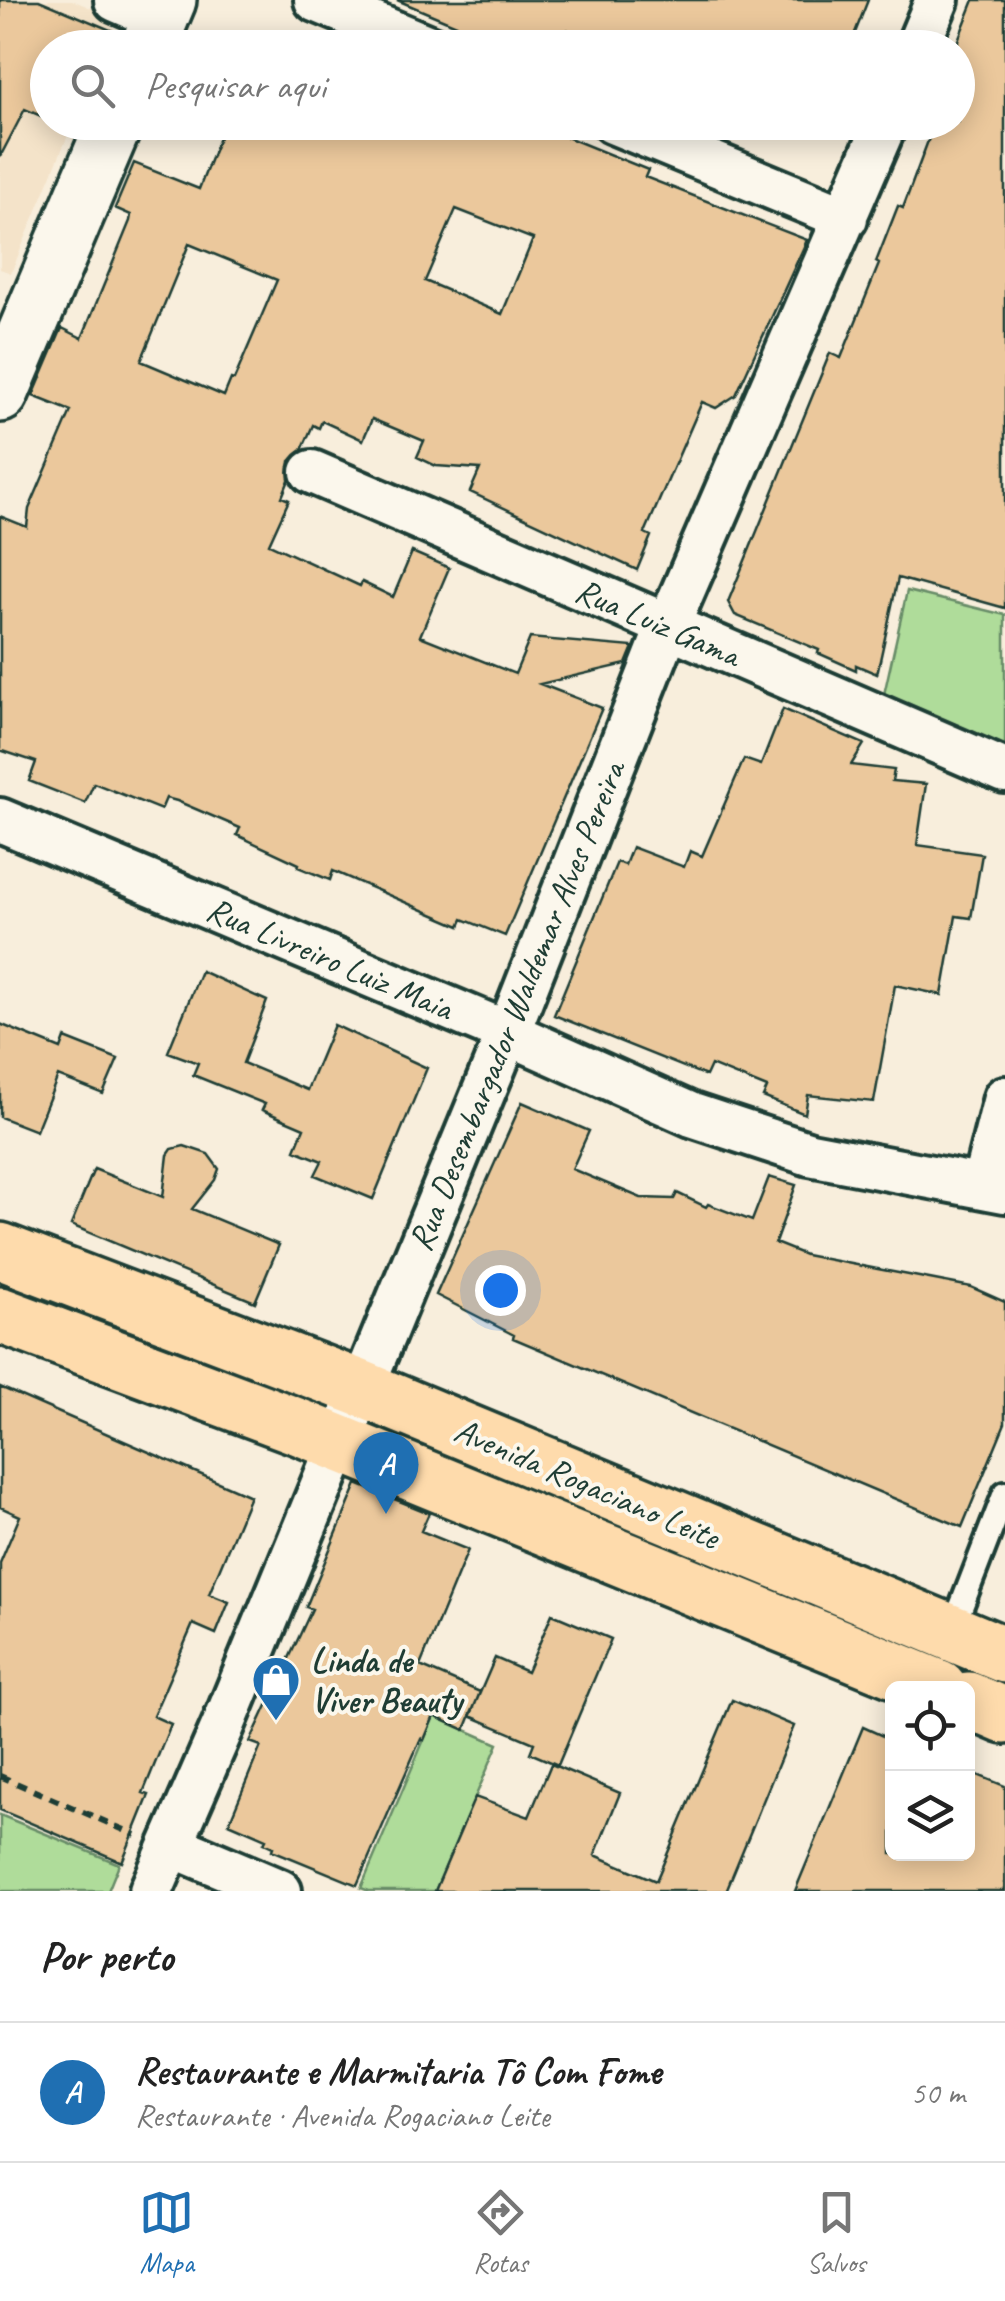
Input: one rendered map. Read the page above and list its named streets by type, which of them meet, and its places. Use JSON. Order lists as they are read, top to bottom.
{
  "streets": {
    "main road": ["Avenida Rogaciano Leite"],
    "street": ["Rua Luiz Gama", "Rua Livreiro Luiz Maia", "Rua Desembargador Waldemar Alves Pereira"]
  },
  "crossings": [
    ["Rua Luiz Gama", "Rua Desembargador Waldemar Alves Pereira"],
    ["Rua Livreiro Luiz Maia", "Rua Desembargador Waldemar Alves Pereira"],
    ["Rua Desembargador Waldemar Alves Pereira", "Avenida Rogaciano Leite"]
  ],
  "places": {
    "shop": ["Linda de Viver Beauty"]
  },
  "page": {
    "search": "Pesquisar aqui",
    "pins": "A",
    "heading": "Por perto",
    "list": [
      {
        "mark": "A",
        "name": "Restaurante e Marmitaria Tô Com Fome",
        "note": "Restaurante · Avenida Rogaciano Leite",
        "value": "50 m"
      }
    ],
    "nav": ["Mapa", "Rotas", "Salvos"]
  }
}
